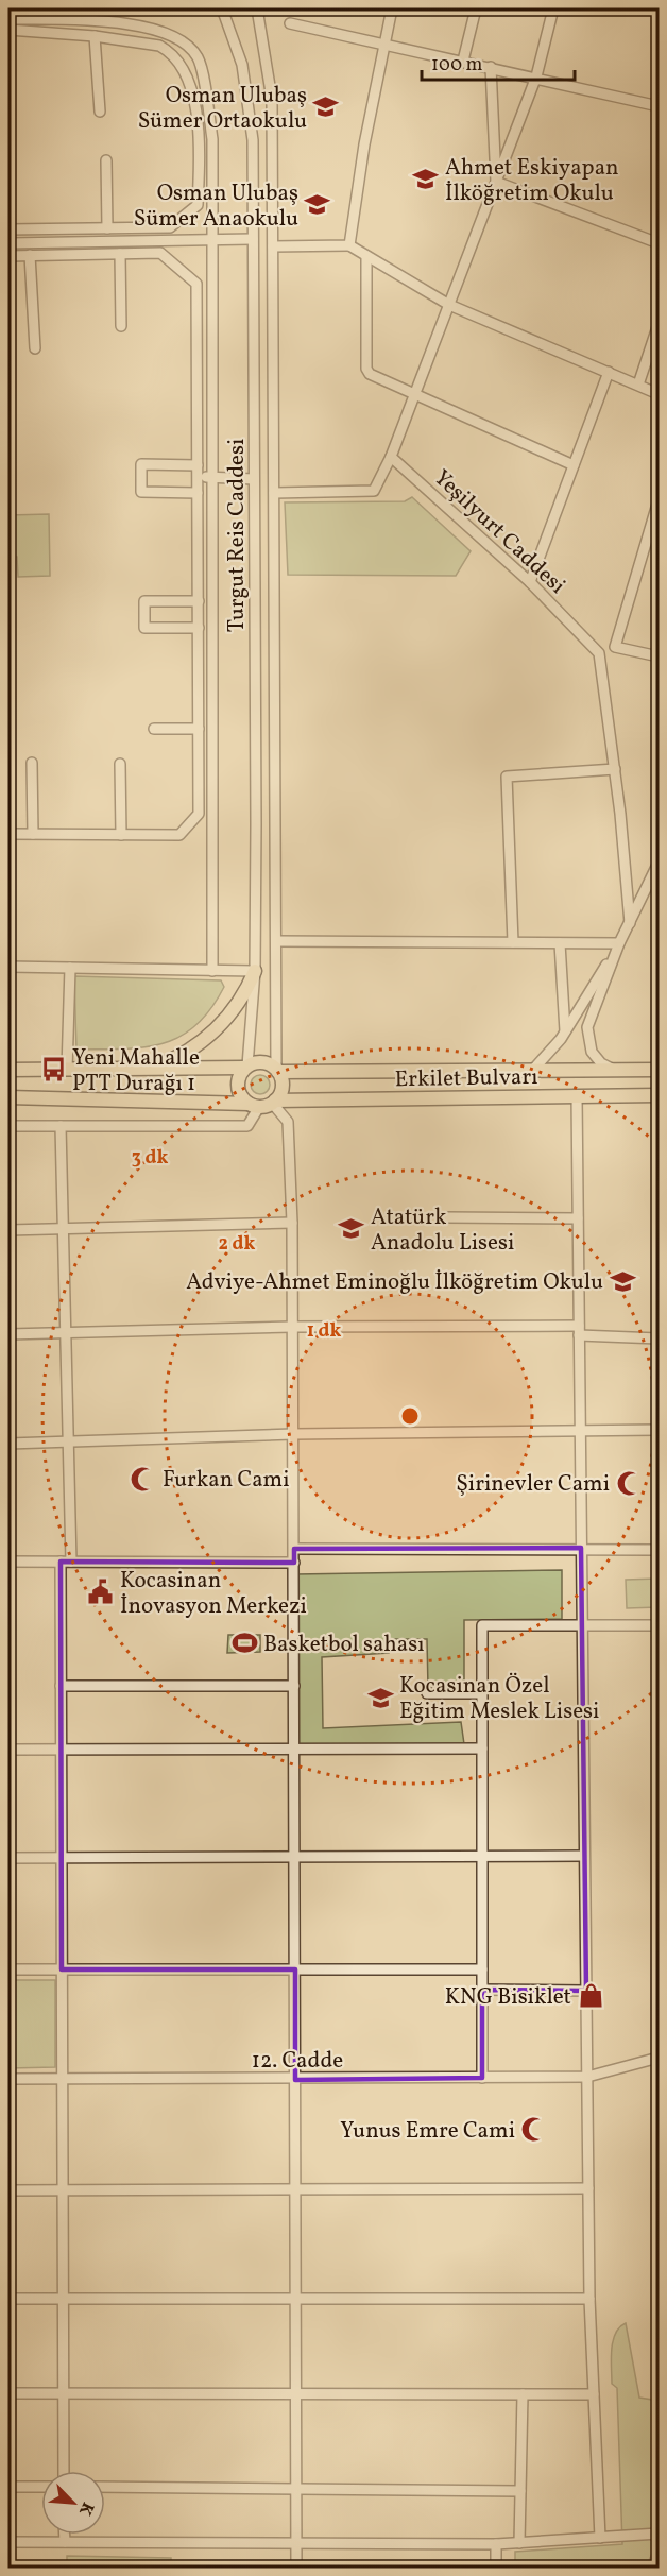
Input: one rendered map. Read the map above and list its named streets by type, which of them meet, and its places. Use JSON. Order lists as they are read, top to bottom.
{
  "streets": {
    "main road": ["Erkilet Bulvarı"],
    "street": ["Yeşilyurt Caddesi", "Turgut Reis Caddesi", "12. Cadde"]
  },
  "crossings": [
    ["Turgut Reis Caddesi", "Erkilet Bulvarı"]
  ],
  "places": {
    "school or university": [
      "Osman Ulubaş Sümer Ortaokulu",
      "Ahmet Eskiyapan İlköğretim Okulu",
      "Osman Ulubaş Sümer Anaokulu",
      "Atatürk Anadolu Lisesi",
      "Adviye-Ahmet Eminoğlu İlköğretim Okulu",
      "Kocasinan Özel Eğitim Meslek Lisesi"
    ],
    "bus stop": ["Yeni Mahalle PTT Durağı 1"],
    "mosque": ["Furkan Cami", "Şirinevler Cami", "Yunus Emre Cami"],
    "public building": ["Kocasinan İnovasyon Merkezi"],
    "sports": ["Basketbol sahası"],
    "shop": ["KNG Bisiklet"]
  },
  "scale_bar": "100 m",
  "north": "bottom right",
  "rings": ["3 dk", "2 dk", "1 dk"]
}
